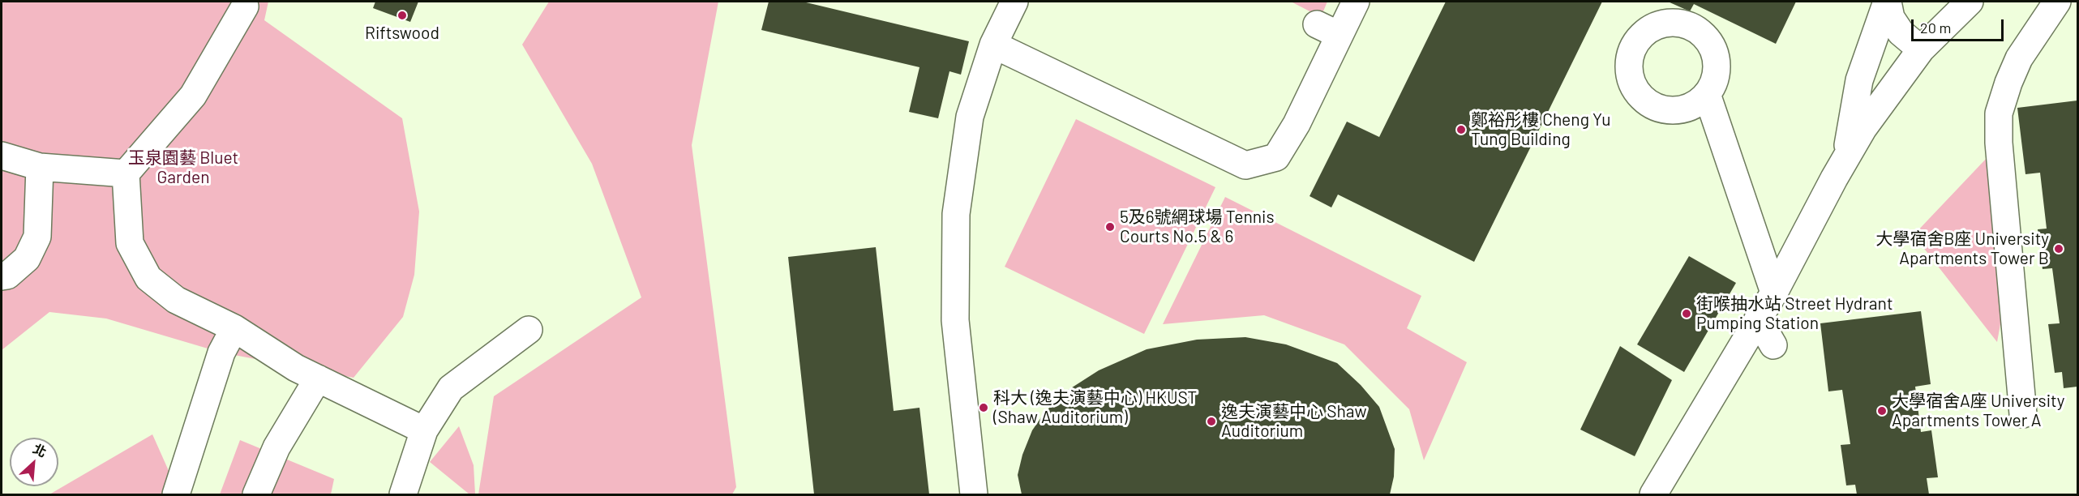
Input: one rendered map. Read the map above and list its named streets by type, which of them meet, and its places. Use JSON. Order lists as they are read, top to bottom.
{
  "parks": ["玉泉園藝 Bluet Garden"],
  "places": [
    "Riftswood",
    "鄭裕彤樓 Cheng Yu Tung Building",
    "5及6號網球場 Tennis Courts No.5 & 6",
    "大學宿舍B座 University Apartments Tower B",
    "街喉抽水站 Street Hydrant Pumping Station",
    "科大 (逸夫演藝中心) HKUST (Shaw Auditorium)",
    "大學宿舍A座 University Apartments Tower A",
    "逸夫演藝中心 Shaw Auditorium"
  ],
  "scale_bar": "20 m",
  "north": "top right"
}
